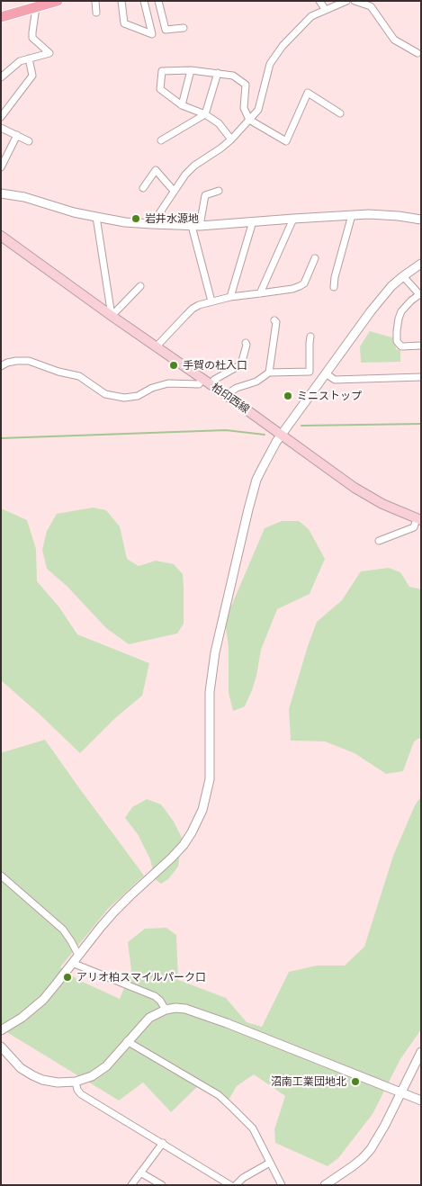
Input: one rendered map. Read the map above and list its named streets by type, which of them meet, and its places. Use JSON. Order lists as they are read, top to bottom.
{
  "streets": {
    "main road": ["柏印西線"]
  },
  "places": [
    "岩井水源地",
    "手賀の杜入口",
    "ミニストップ",
    "アリオ柏スマイルパーク口",
    "沼南工業団地北"
  ]
}
